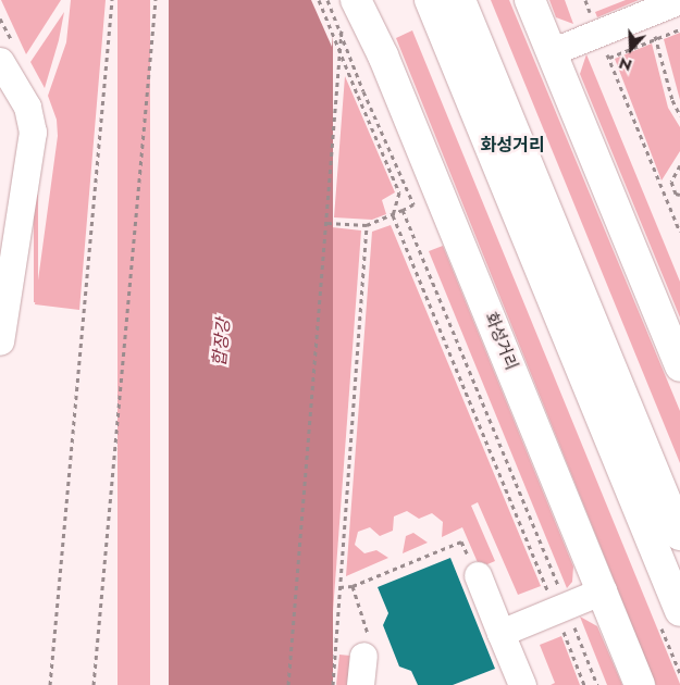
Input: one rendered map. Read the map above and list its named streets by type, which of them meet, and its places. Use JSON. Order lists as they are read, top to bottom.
{
  "streets": {
    "main road": ["화성거리"]
  },
  "districts": ["화성거리"],
  "water": ["합장강"],
  "north": "bottom"
}
